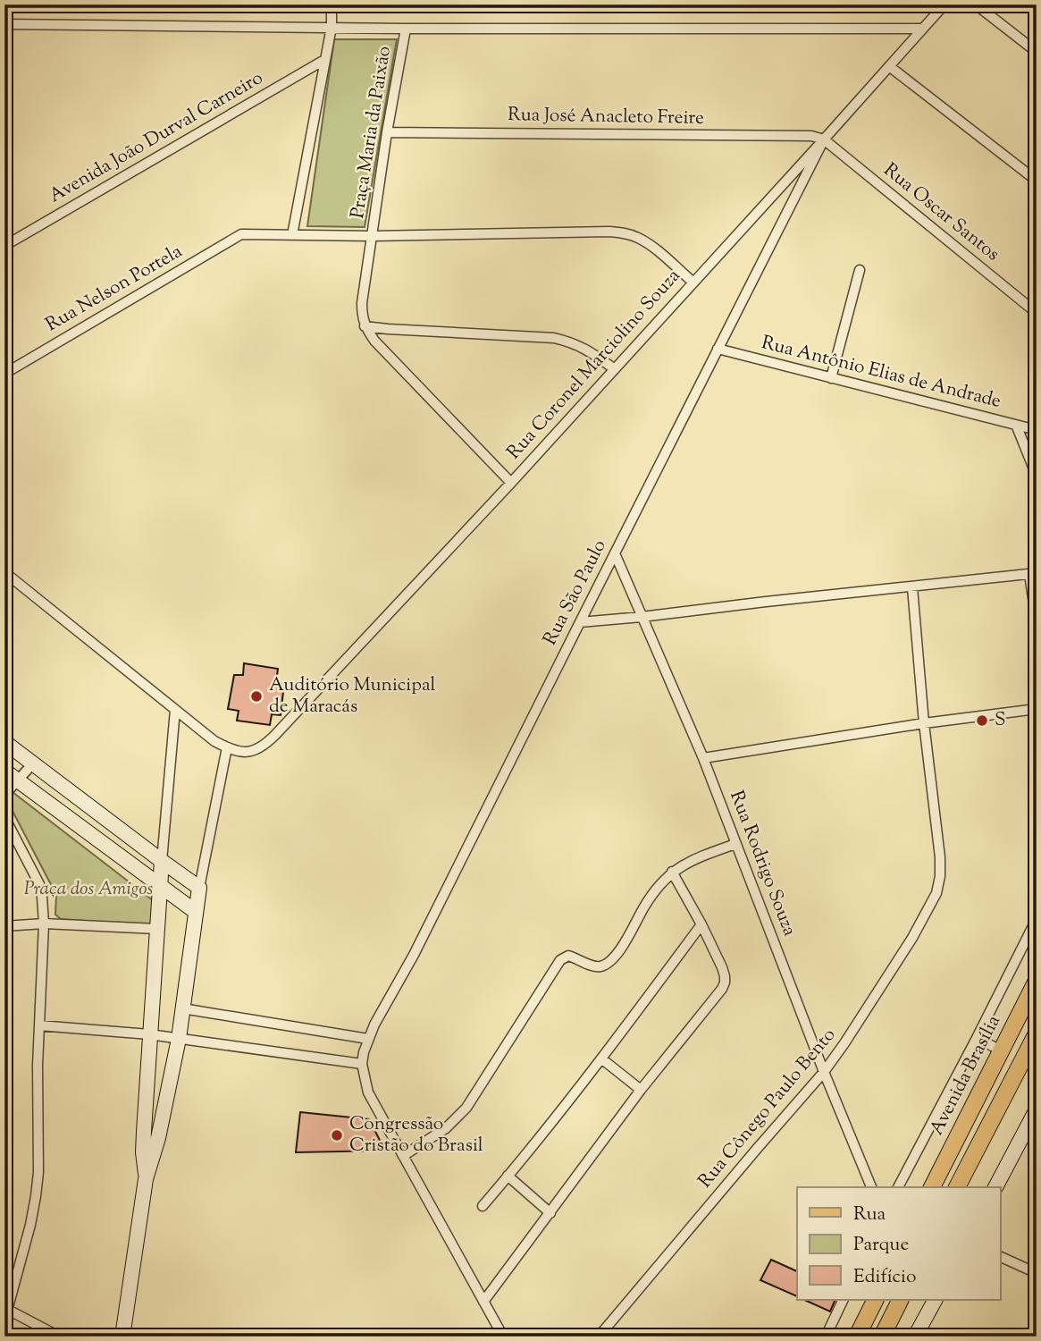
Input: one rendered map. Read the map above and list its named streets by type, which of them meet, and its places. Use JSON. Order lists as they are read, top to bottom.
{
  "streets": {
    "main road": ["Avenida Brasília"],
    "street": [
      "Rua José Anacleto Freire",
      "Praça Maria da Paixão",
      "Avenida João Durval Carneiro",
      "Rua Oscar Santos",
      "Rua Nelson Portela",
      "Rua Coronel Marciolino Souza",
      "Rua Antônio Elias de Andrade",
      "Rua São Paulo",
      "Rua Rodrigo Souza",
      "Rua Cônego Paulo Bento"
    ]
  },
  "crossings": [
    ["Rua José Anacleto Freire", "Praça Maria da Paixão"],
    ["Rua José Anacleto Freire", "Rua Oscar Santos"],
    ["Rua José Anacleto Freire", "Rua Coronel Marciolino Souza"],
    ["Rua José Anacleto Freire", "Rua São Paulo"],
    ["Praça Maria da Paixão", "Rua Nelson Portela"],
    ["Rua Oscar Santos", "Rua Coronel Marciolino Souza"],
    ["Rua Oscar Santos", "Rua São Paulo"],
    ["Rua Coronel Marciolino Souza", "Rua São Paulo"],
    ["Rua Antônio Elias de Andrade", "Rua São Paulo"],
    ["Rua São Paulo", "Rua Rodrigo Souza"],
    ["Rua Rodrigo Souza", "Rua Cônego Paulo Bento"]
  ],
  "parks": ["Praça dos Amigos"],
  "places": ["Auditório Municipal de Maracás", "S", "Congressão Cristão do Brasil"],
  "legend": ["Rua", "Parque", "Edifício"]
}
